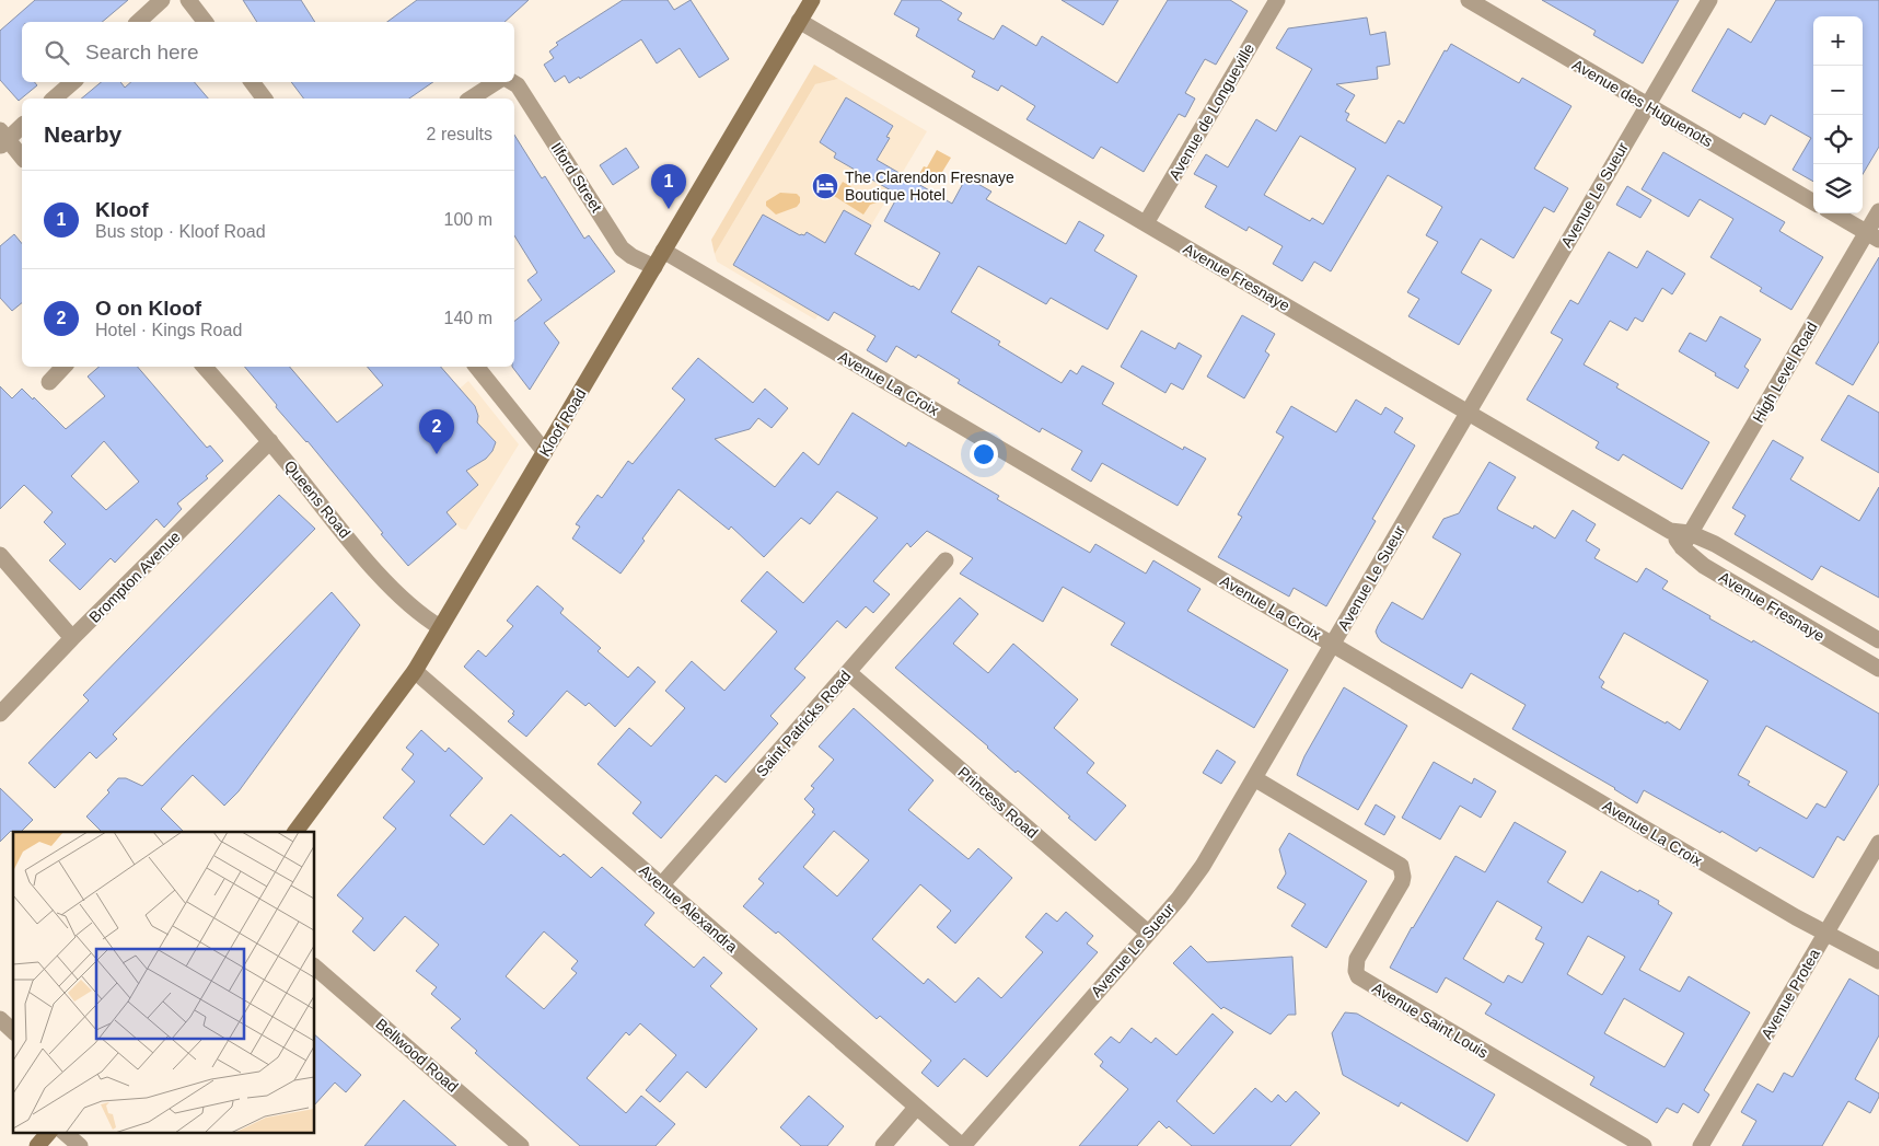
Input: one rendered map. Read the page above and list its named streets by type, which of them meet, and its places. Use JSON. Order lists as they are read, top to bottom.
{
  "streets": {
    "main road": ["Kloof Road"],
    "street": [
      "Avenue des Huguenots",
      "Avenue de Longueville",
      "Ilford Street",
      "Avenue Le Sueur",
      "Avenue Fresnaye",
      "High Level Road",
      "Avenue La Croix",
      "Queens Road",
      "Brompton Avenue",
      "Saint Patricks Road",
      "Princess Road",
      "Avenue Alexandra",
      "Avenue Protea",
      "Avenue Saint Louis",
      "Bellwood Road"
    ]
  },
  "crossings": [
    ["Avenue des Huguenots", "Avenue Le Sueur"],
    ["Avenue de Longueville", "Avenue Fresnaye"],
    ["Ilford Street", "Kloof Road"],
    ["Avenue Le Sueur", "Avenue Fresnaye"],
    ["Avenue Le Sueur", "Avenue La Croix"],
    ["Avenue Le Sueur", "Princess Road"],
    ["Avenue Le Sueur", "Avenue Alexandra"],
    ["Avenue Le Sueur", "Avenue Saint Louis"],
    ["Avenue Fresnaye", "High Level Road"],
    ["Avenue Fresnaye", "Kloof Road"],
    ["Avenue La Croix", "Kloof Road"],
    ["Avenue La Croix", "Avenue Protea"],
    ["Kloof Road", "Queens Road"],
    ["Kloof Road", "Avenue Alexandra"],
    ["Queens Road", "Brompton Avenue"],
    ["Saint Patricks Road", "Princess Road"],
    ["Saint Patricks Road", "Avenue Alexandra"]
  ],
  "places": {
    "hotel": ["The Clarendon Fresnaye Boutique Hotel"]
  },
  "page": {
    "map_buttons": ["+", "−"],
    "search": "Search here",
    "heading": ["Nearby", "2 results"],
    "pins": ["1", "2"],
    "list": [
      {
        "mark": "1",
        "name": "Kloof",
        "note": "Bus stop · Kloof Road",
        "value": "100 m"
      },
      {
        "mark": "2",
        "name": "O on Kloof",
        "note": "Hotel · Kings Road",
        "value": "140 m"
      }
    ]
  }
}
